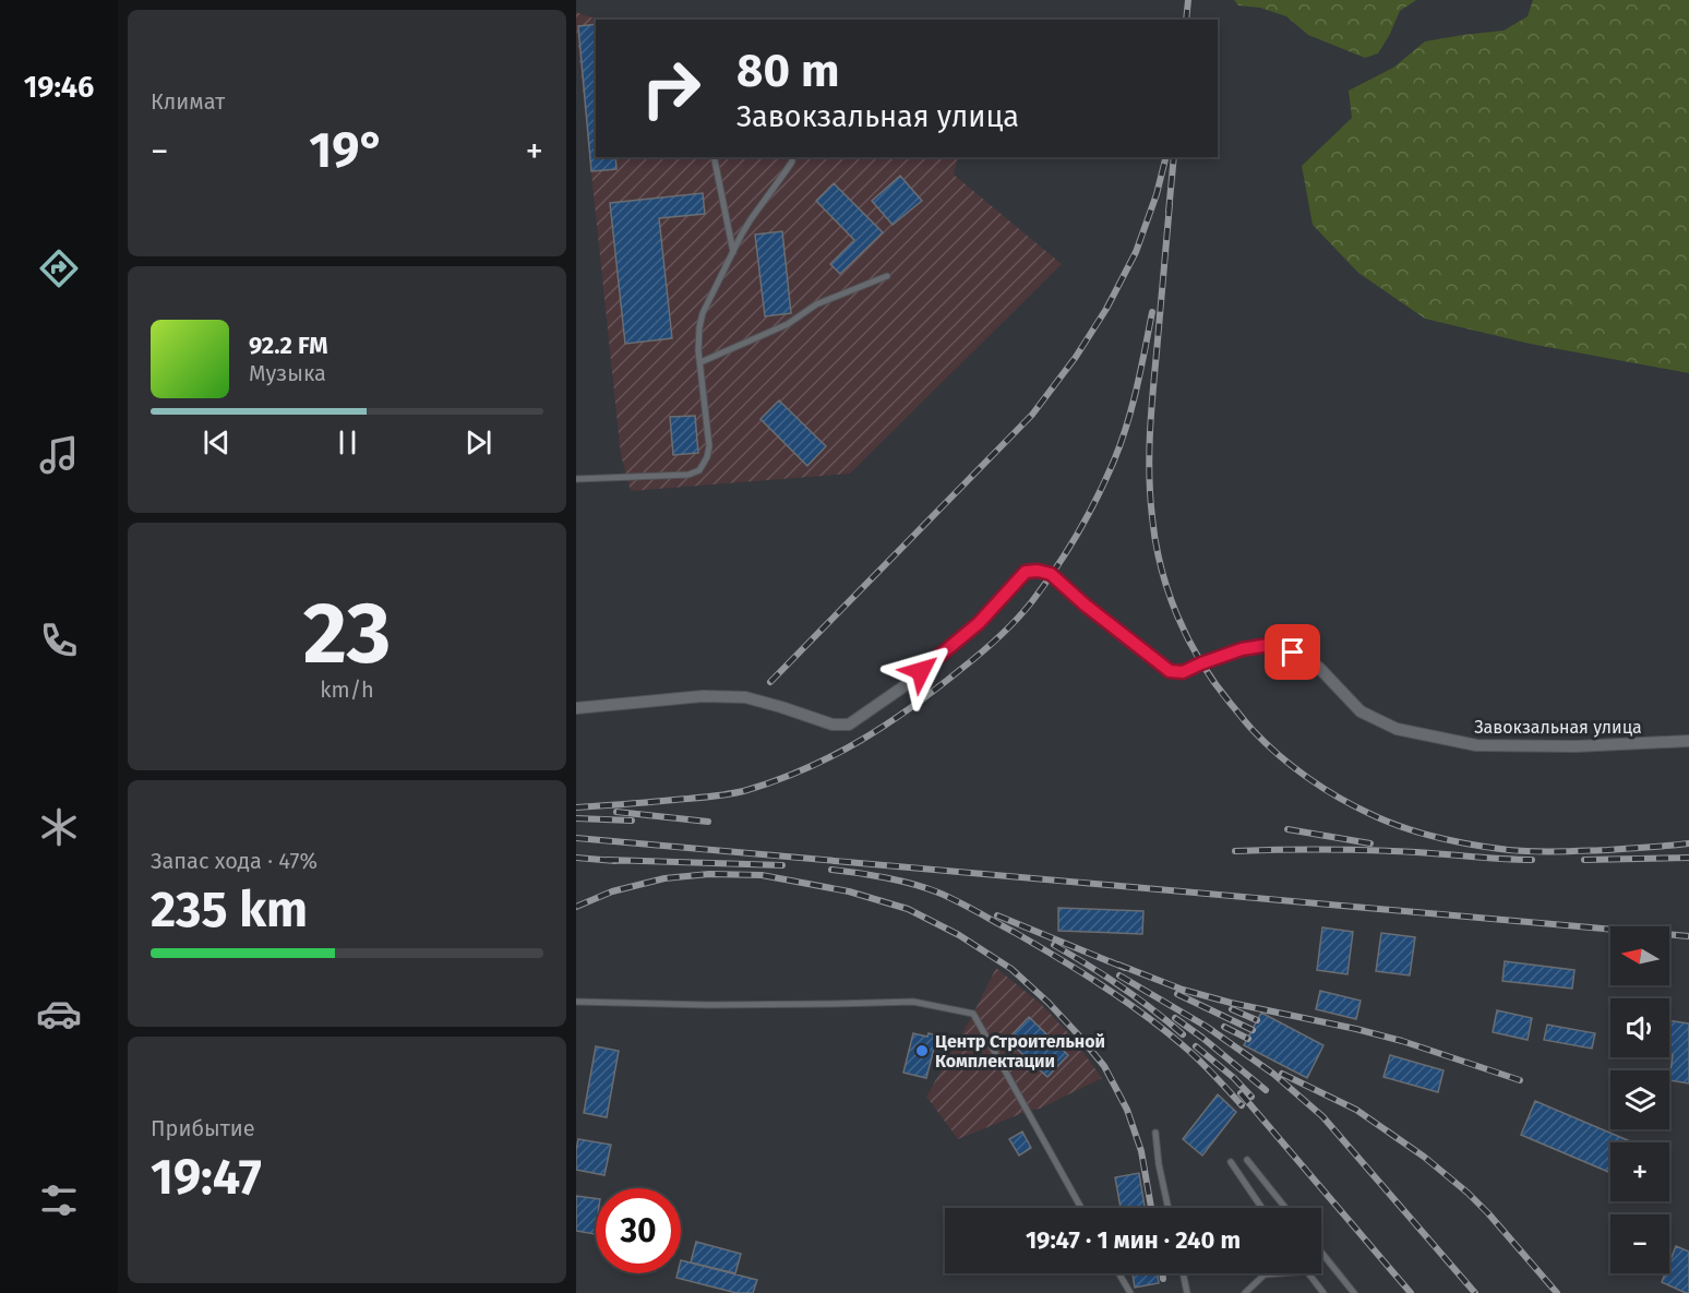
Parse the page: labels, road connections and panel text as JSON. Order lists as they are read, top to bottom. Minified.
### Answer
{"streets":{"street":["Завокзальная улица"]},"places":["Центр Строительной Комплектации"],"north":"left","page":{"tabs":"19:46","tile":["Климат",["23","km/h"],["Запас хода · 47%","235 km"],["Прибытие","19:47"]],"turn":["80 m","Завокзальная улица"],"heat":["−","19°","+"],"song":["92.2 FM","Музыка"],"map_buttons":["+","−"],"limit":"30","trip":"19:47 · 1 мин · 240 m"}}
